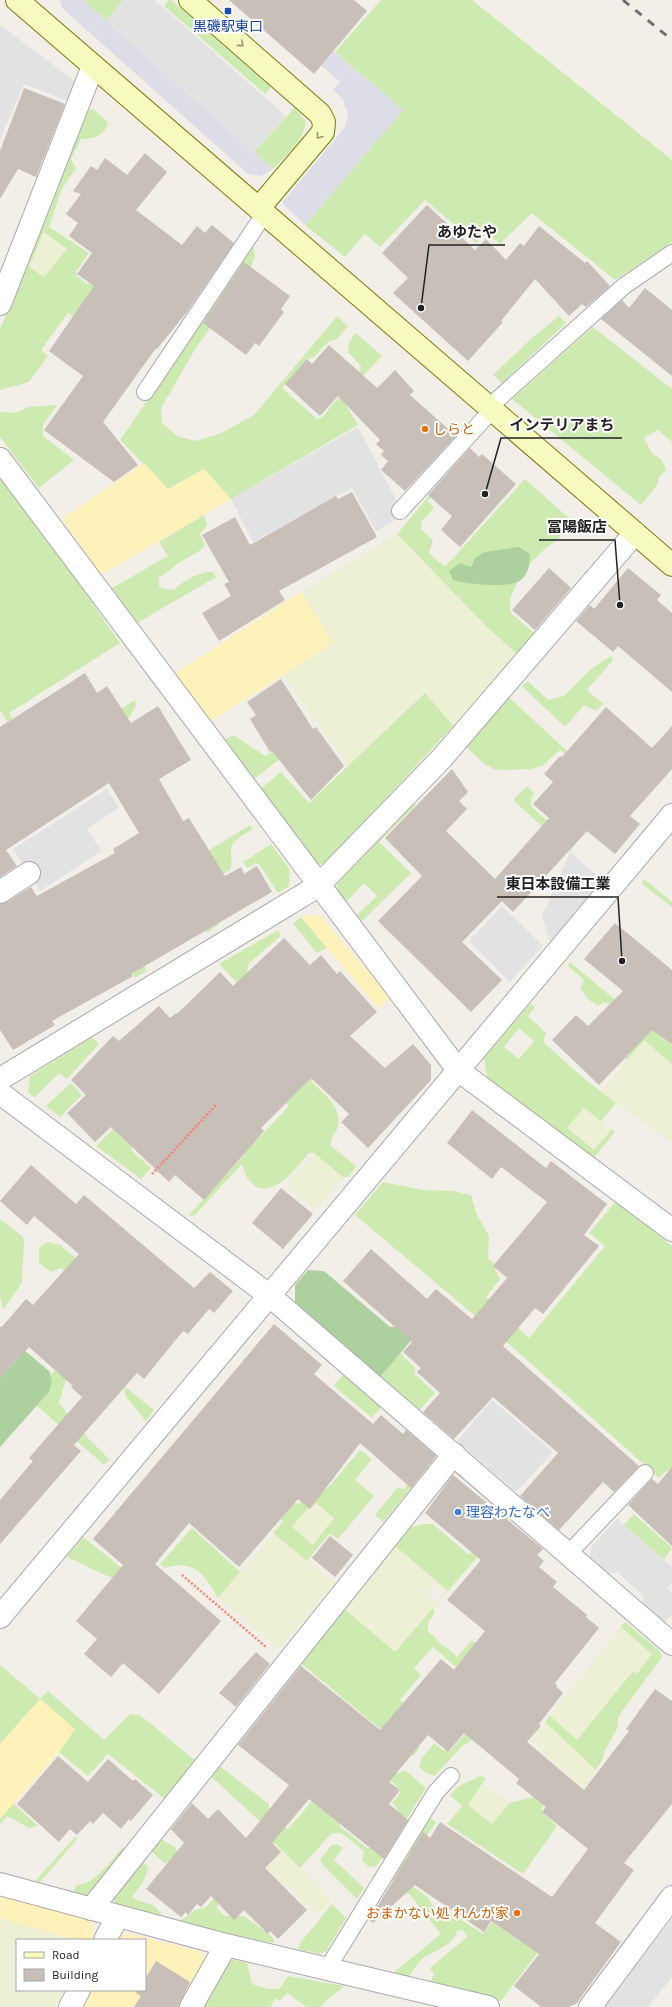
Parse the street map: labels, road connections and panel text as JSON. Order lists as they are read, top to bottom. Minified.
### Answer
{"places":{"transit":["黒磯駅東口"],"other":["あゆたや","しらと","インテリアまち","冨陽飯店","東日本設備工業","理容わたなべ","おまかない処 れんが家"]},"legend":["Road","Building"]}
